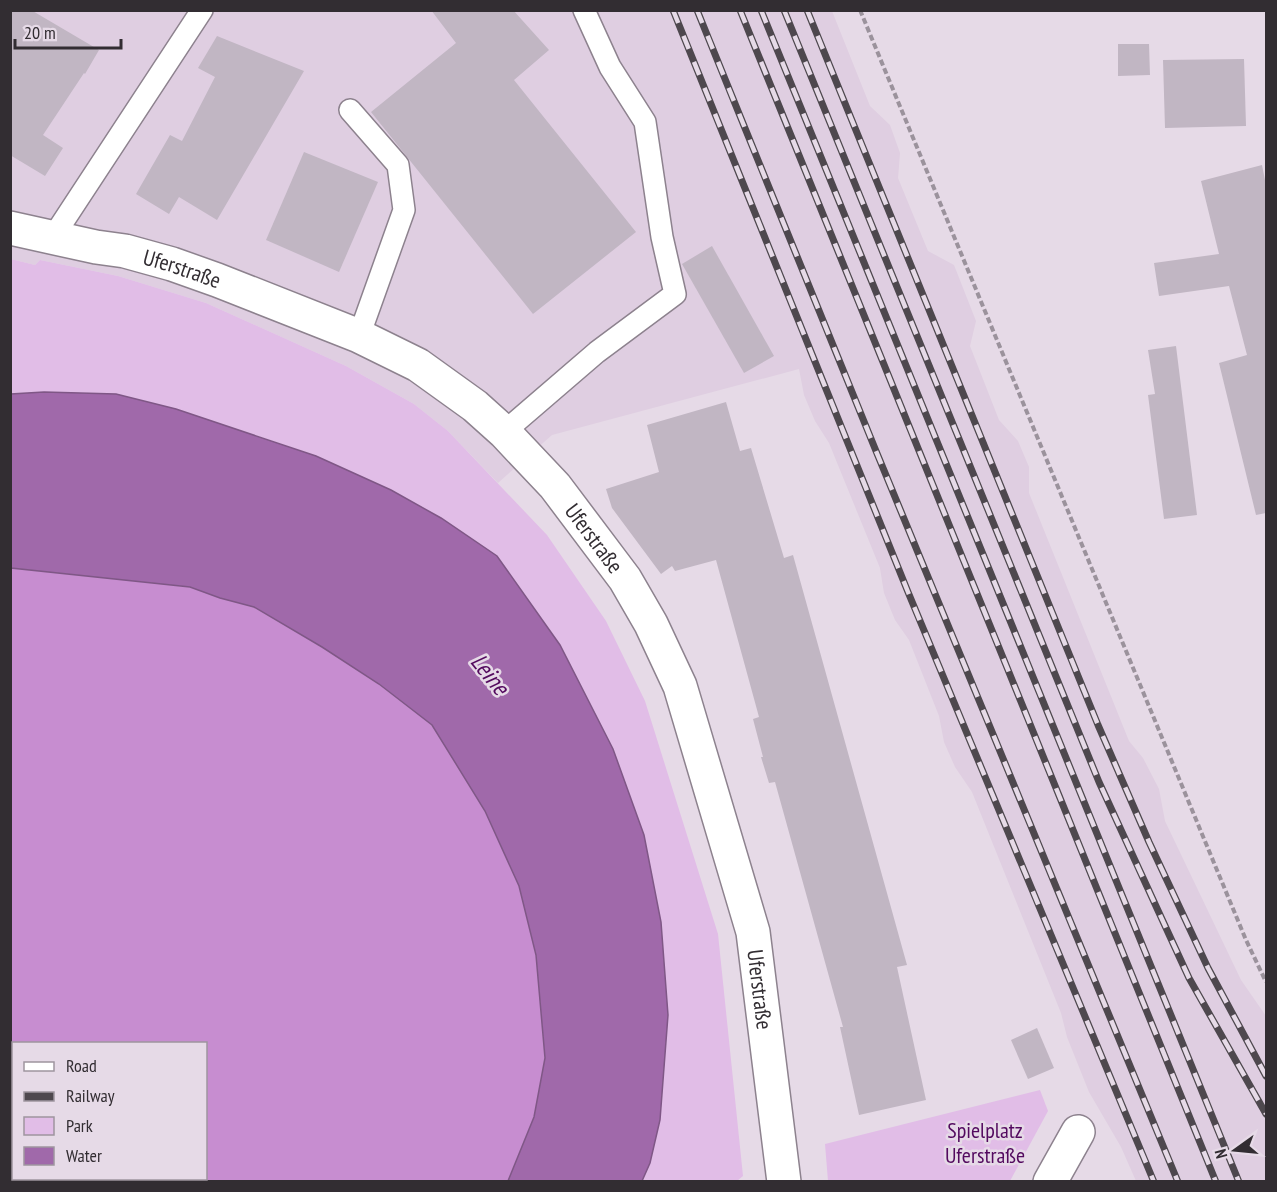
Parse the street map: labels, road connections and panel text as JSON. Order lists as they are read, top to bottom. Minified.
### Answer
{"streets":{"street":["Uferstraße"]},"water":["Leine"],"parks":["Spielplatz Uferstraße"],"legend":["Road","Railway","Park","Water"],"scale_bar":"20 m","north":"left"}
